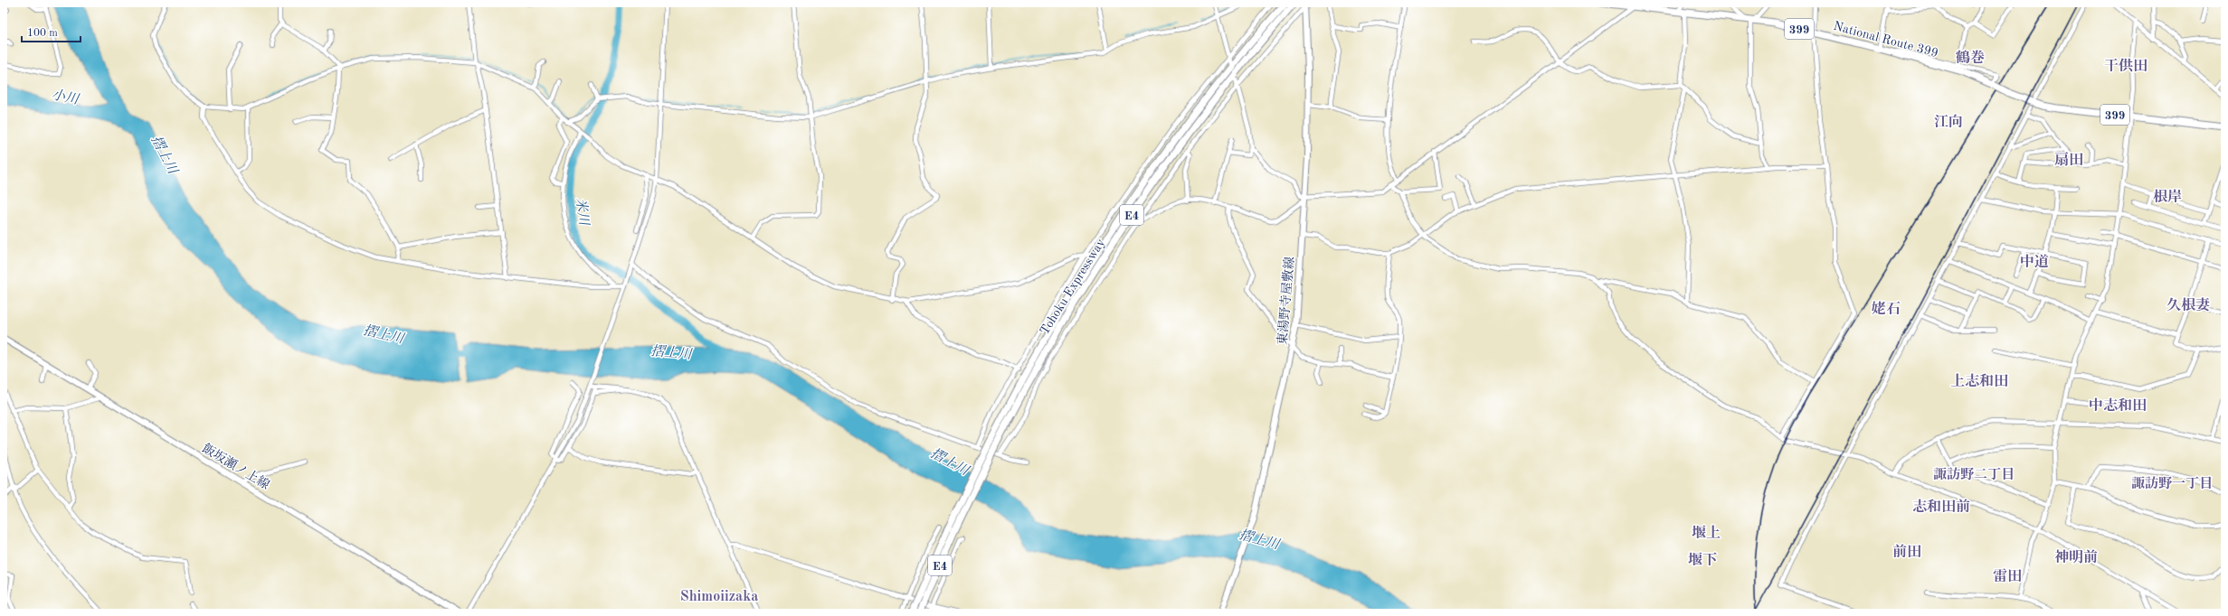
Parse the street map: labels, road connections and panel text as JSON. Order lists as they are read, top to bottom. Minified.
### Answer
{"streets":{"highway":["399","National Route 399","E4","Tohoku Expressway"],"main road":["東湯野寺屋敷線","飯坂瀬ノ上線"]},"districts":["鶴巻","干供田","江向","扇田","根岸","中道","久根妻","姥石","上志和田","中志和田","諏訪野二丁目","諏訪野一丁目","志和田前","堰上","前田","神明前","堰下","雷田","Shimoiizaka"],"water":["小川","摺上川","米川"],"scale_bar":"100 m"}
